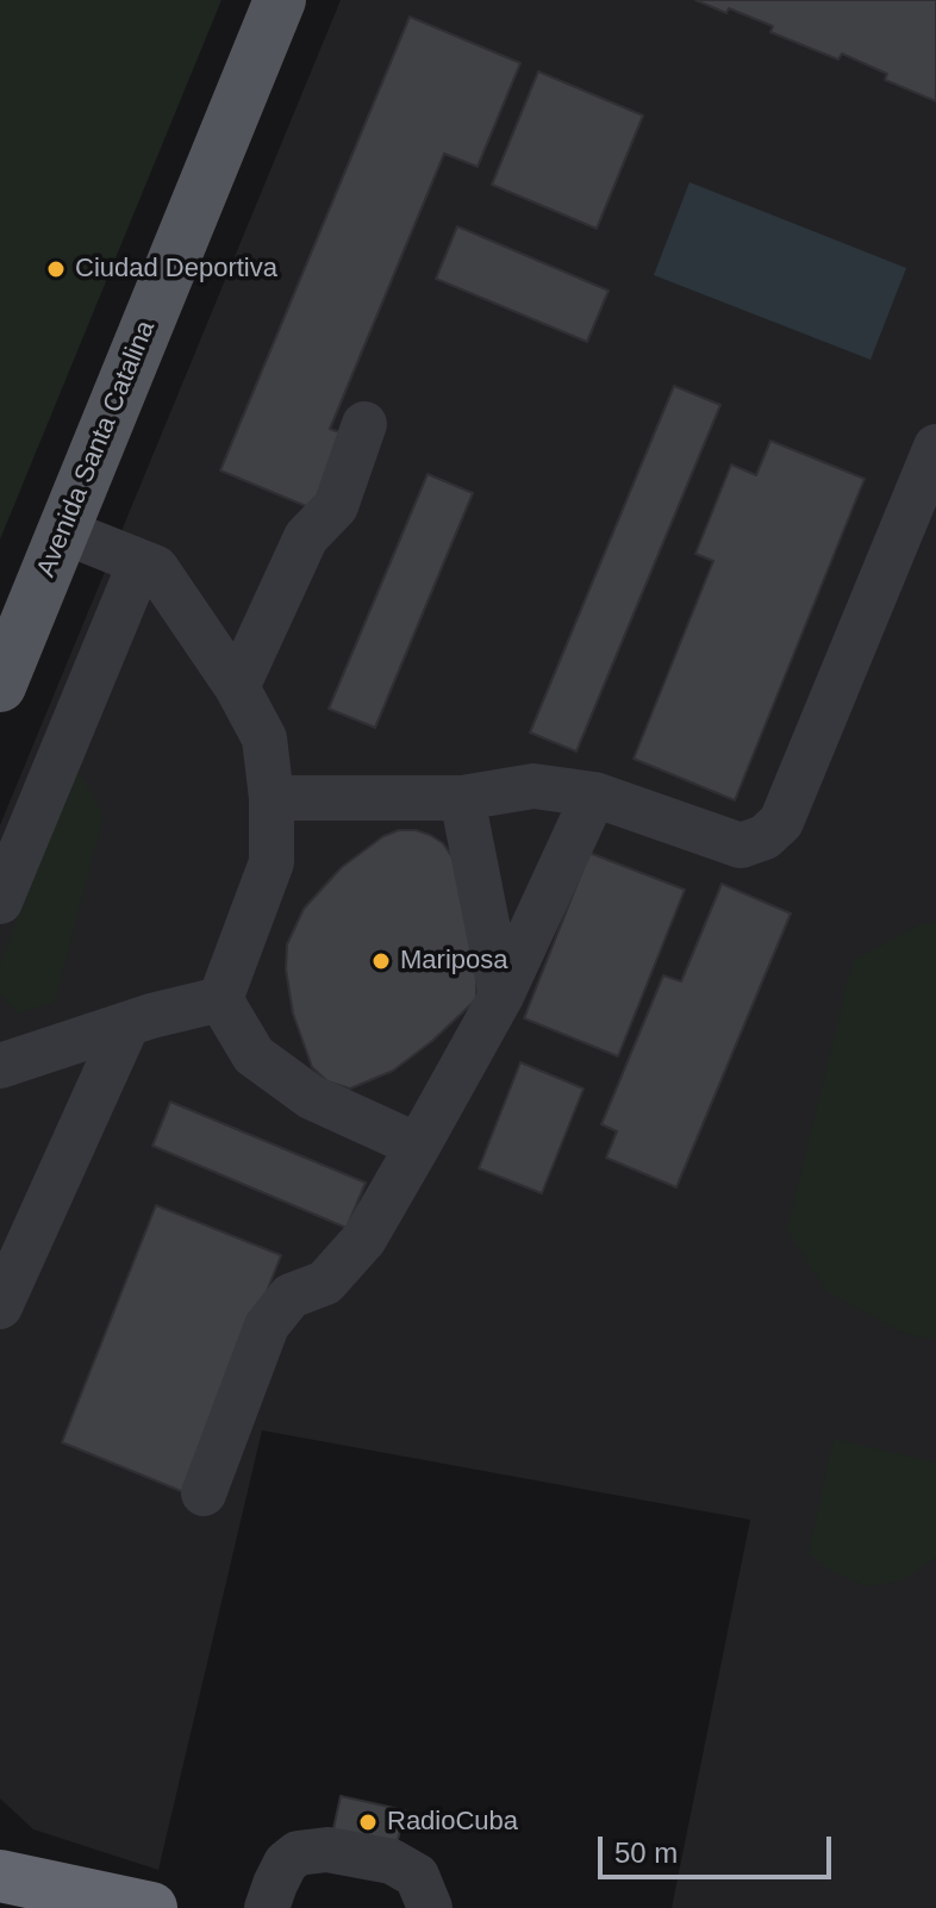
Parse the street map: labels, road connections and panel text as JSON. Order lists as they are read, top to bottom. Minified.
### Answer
{"streets":{"main road":["Avenida Santa Catalina"]},"places":["Ciudad Deportiva","Mariposa","RadioCuba"],"scale_bar":"50 m"}
